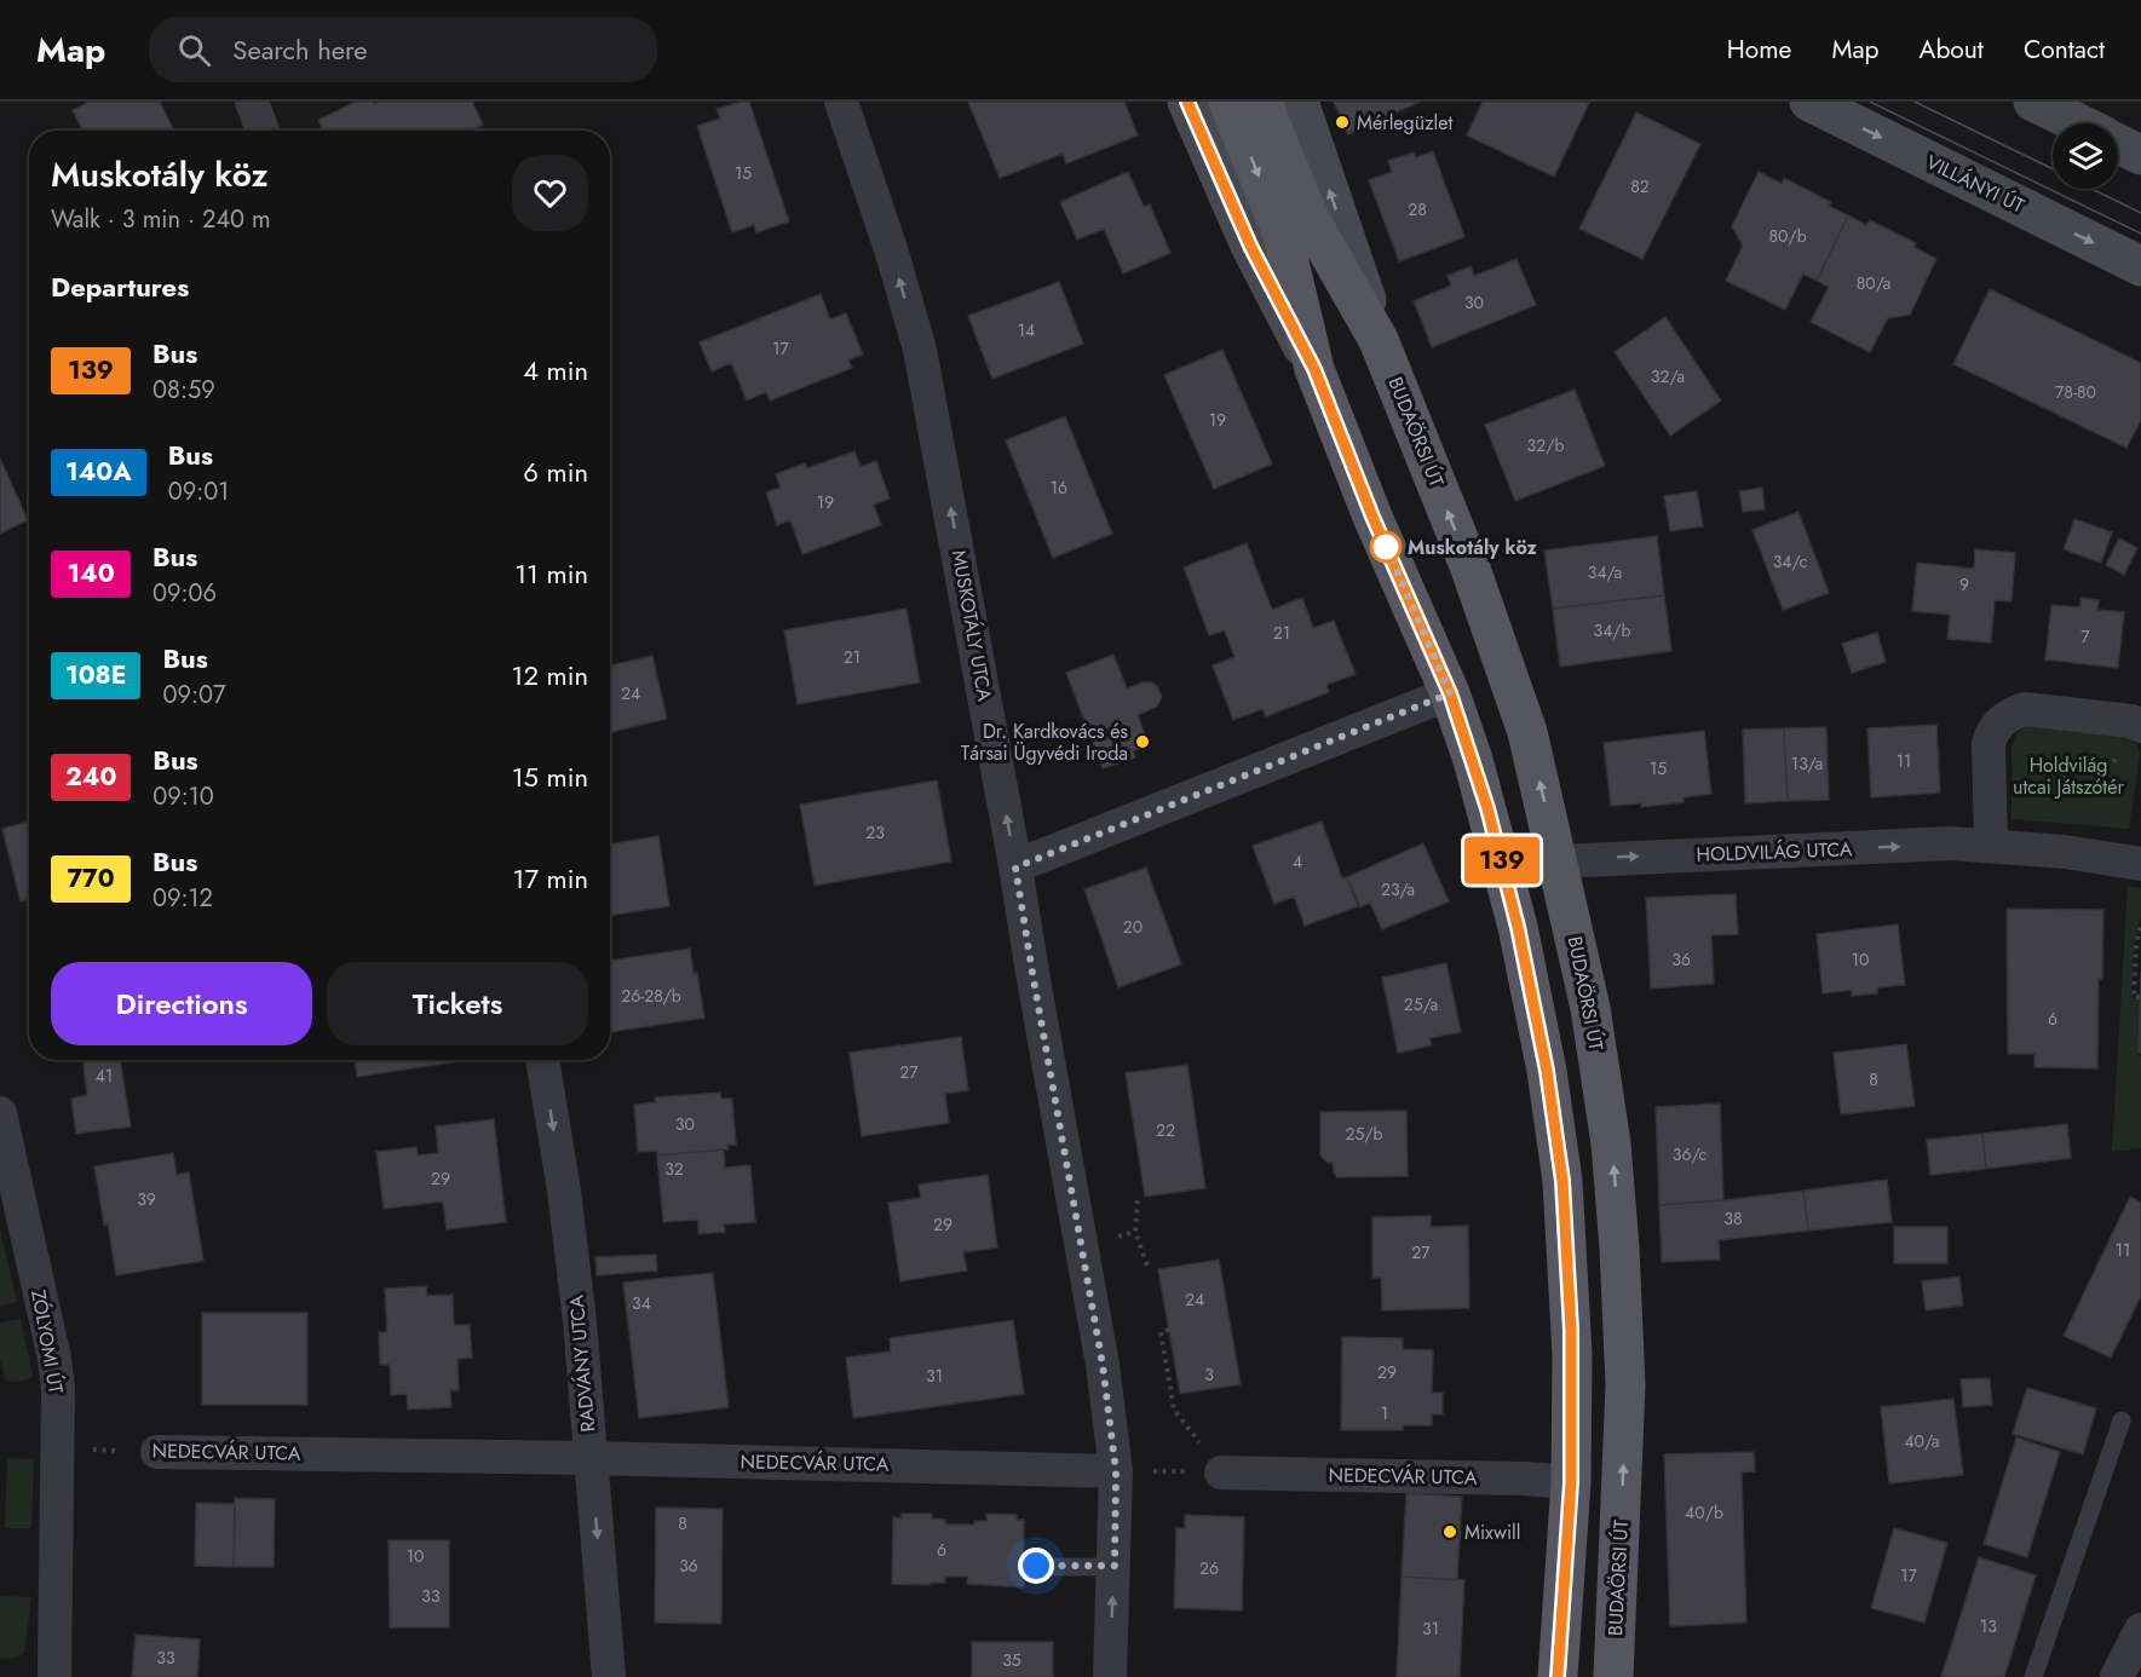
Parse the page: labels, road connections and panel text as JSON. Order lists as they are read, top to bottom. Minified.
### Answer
{"streets":{"main road":["VILLÁNYI ÚT","BUDAÖRSI ÚT"],"street":["MUSKOTÁLY UTCA","HOLDVILÁG UTCA","ZÓLYOMI ÚT","RADVÁNY UTCA","NEDECVÁR UTCA"]},"crossings":[["BUDAÖRSI ÚT","HOLDVILÁG UTCA"],["MUSKOTÁLY UTCA","NEDECVÁR UTCA"],["ZÓLYOMI ÚT","NEDECVÁR UTCA"],["RADVÁNY UTCA","NEDECVÁR UTCA"]],"one_way":["VILLÁNYI ÚT","MUSKOTÁLY UTCA","HOLDVILÁG UTCA","RADVÁNY UTCA"],"parks":["Holdvilág utcai Játszótér"],"places":["Mérlegüzlet","Muskotály köz","Dr. Kardkovács és Társai Ügyvédi Iroda","Mixwill"],"lines":["bus line 139"],"house_numbers":["15","82","28","80/b","80/a","30","14","17","32/a","78-80","19","32/b","16","19","34/c","34/a","9","34/b","21","7","21","24","11","13/a","15","23","4","23/a","20","36","10","26-28/b","25/a","6","27","41","8","30","22","25/b","36/c","32","29","39","38","29","11","27","24","34","29","3","31","1","40/a","40/b","8","6","10","36","26","17","33","13","31","33","35"],"page":{"header":"Map","search":"Search here","nav":["Home","Map","About","Contact"],"on_map":"139","heading":[["Muskotály köz","Walk · 3 min · 240 m"],"Departures"],"list":[{"mark":"139","name":"Bus","note":"08:59","value":"4 min"},{"mark":"140A","name":"Bus","note":"09:01","value":"6 min"},{"mark":"140","name":"Bus","note":"09:06","value":"11 min"},{"mark":"108E","name":"Bus","note":"09:07","value":"12 min"},{"mark":"240","name":"Bus","note":"09:10","value":"15 min"},{"mark":"770","name":"Bus","note":"09:12","value":"17 min"}],"buttons":["Directions","Tickets"]}}
